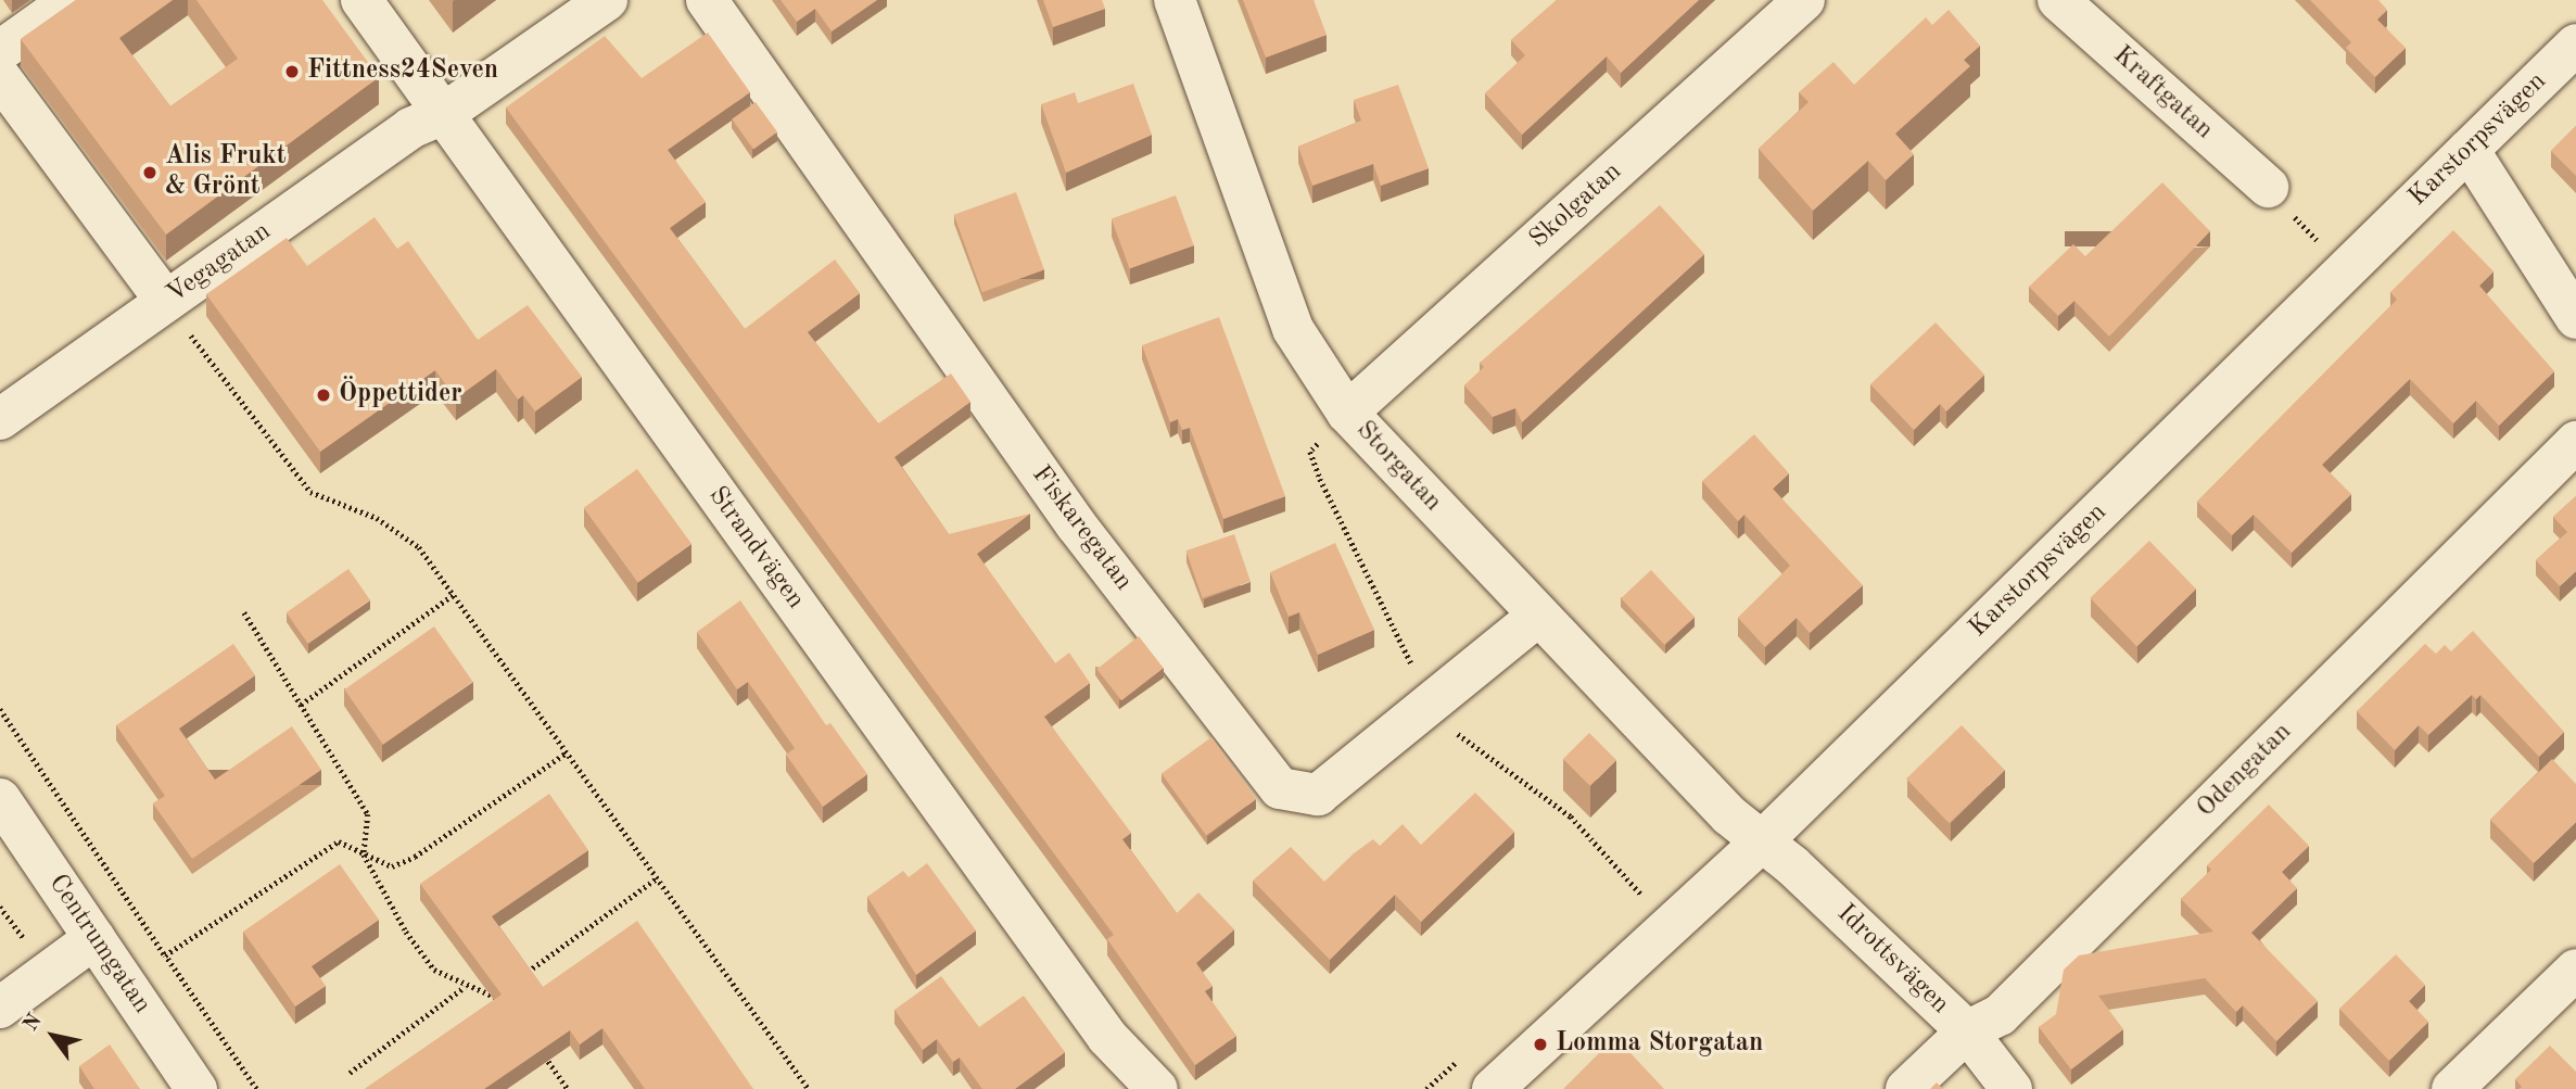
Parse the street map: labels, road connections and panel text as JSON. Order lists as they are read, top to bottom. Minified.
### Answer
{"streets":{"street":["Kraftgatan","Karstorpsvägen","Skolgatan","Vegagatan","Storgatan","Fiskaregatan","Strandvägen","Odengatan","Centrumgatan","Idrottsvägen"]},"crossings":[["Karstorpsvägen","Storgatan"],["Karstorpsvägen","Idrottsvägen"],["Skolgatan","Storgatan"],["Vegagatan","Strandvägen"],["Storgatan","Fiskaregatan"],["Storgatan","Idrottsvägen"],["Odengatan","Idrottsvägen"]],"places":["Fittness24Seven","Alis Frukt & Grönt","Öppettider","Lomma Storgatan"],"north":"top left"}
